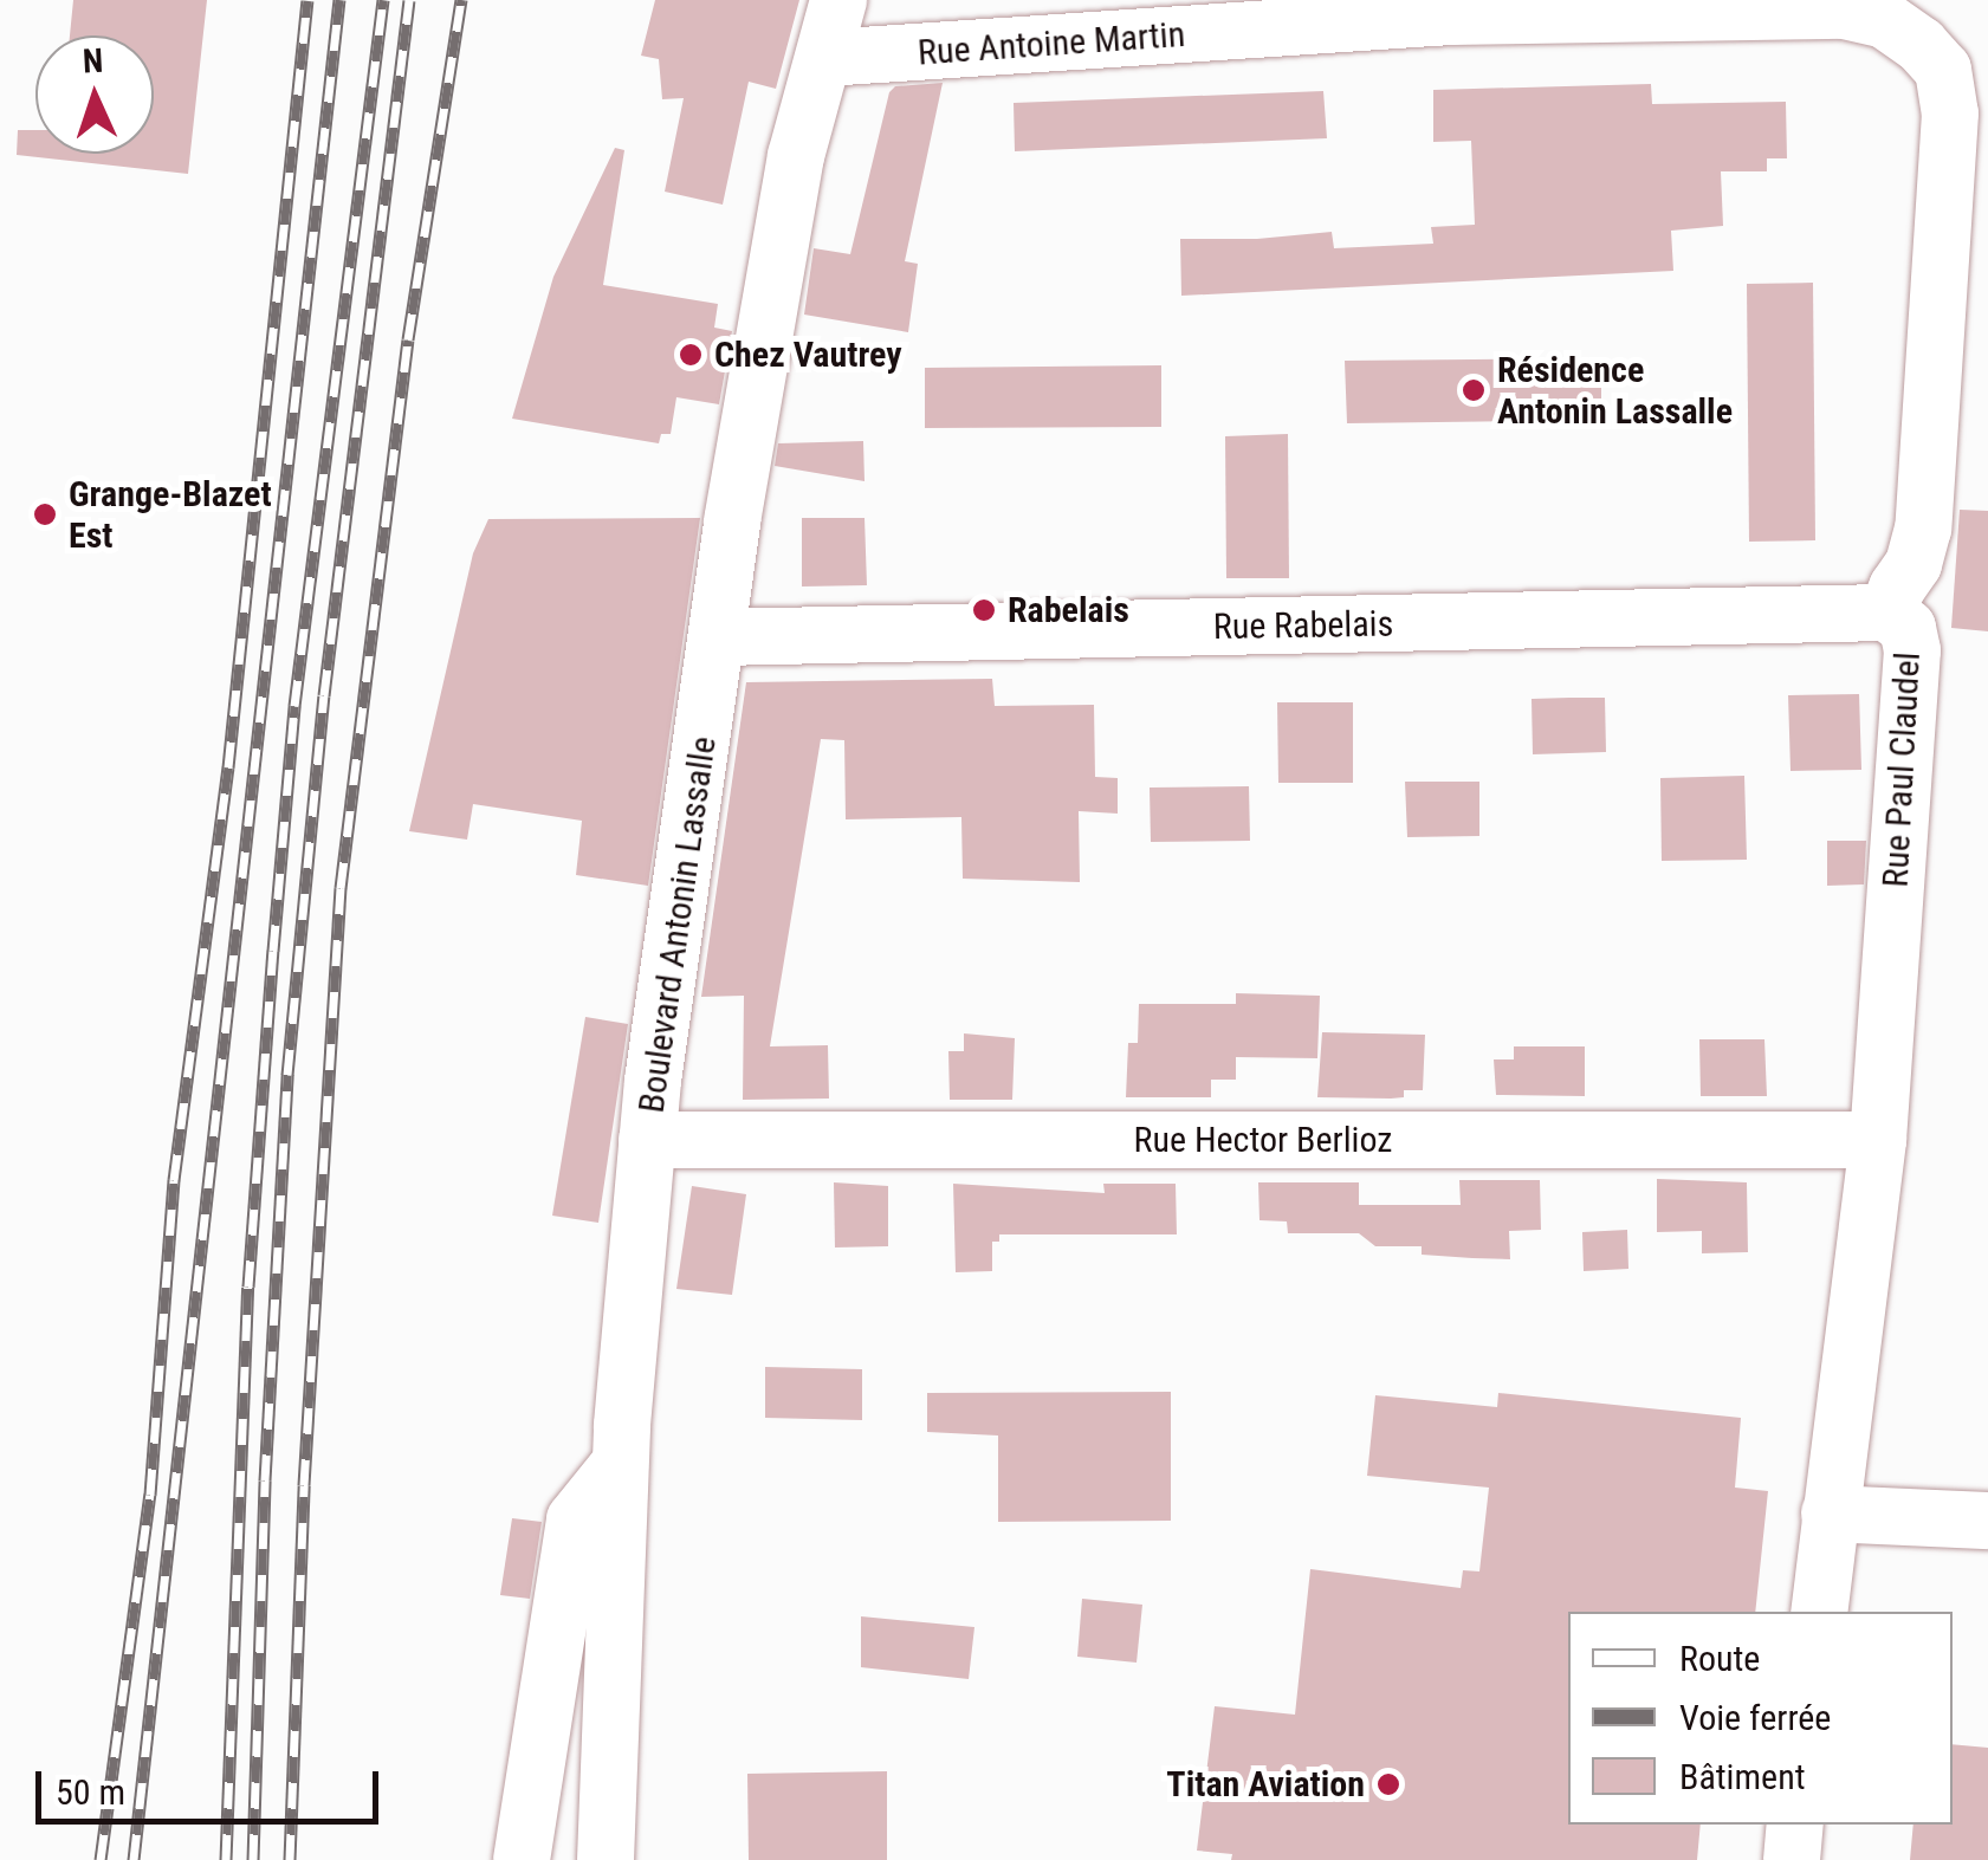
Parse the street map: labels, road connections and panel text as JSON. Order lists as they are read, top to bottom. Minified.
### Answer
{"streets":{"street":["Rue Antoine Martin","Rue Rabelais","Rue Paul Claudel","Boulevard Antonin Lassalle","Rue Hector Berlioz"]},"crossings":[["Rue Antoine Martin","Rue Paul Claudel"],["Rue Antoine Martin","Boulevard Antonin Lassalle"],["Rue Rabelais","Rue Paul Claudel"],["Rue Rabelais","Boulevard Antonin Lassalle"],["Rue Paul Claudel","Rue Hector Berlioz"],["Boulevard Antonin Lassalle","Rue Hector Berlioz"]],"places":["Chez Vautrey","Résidence Antonin Lassalle","Grange-Blazet Est","Rabelais","Titan Aviation"],"legend":["Route","Voie ferrée","Bâtiment"],"scale_bar":"50 m","north":"top"}
